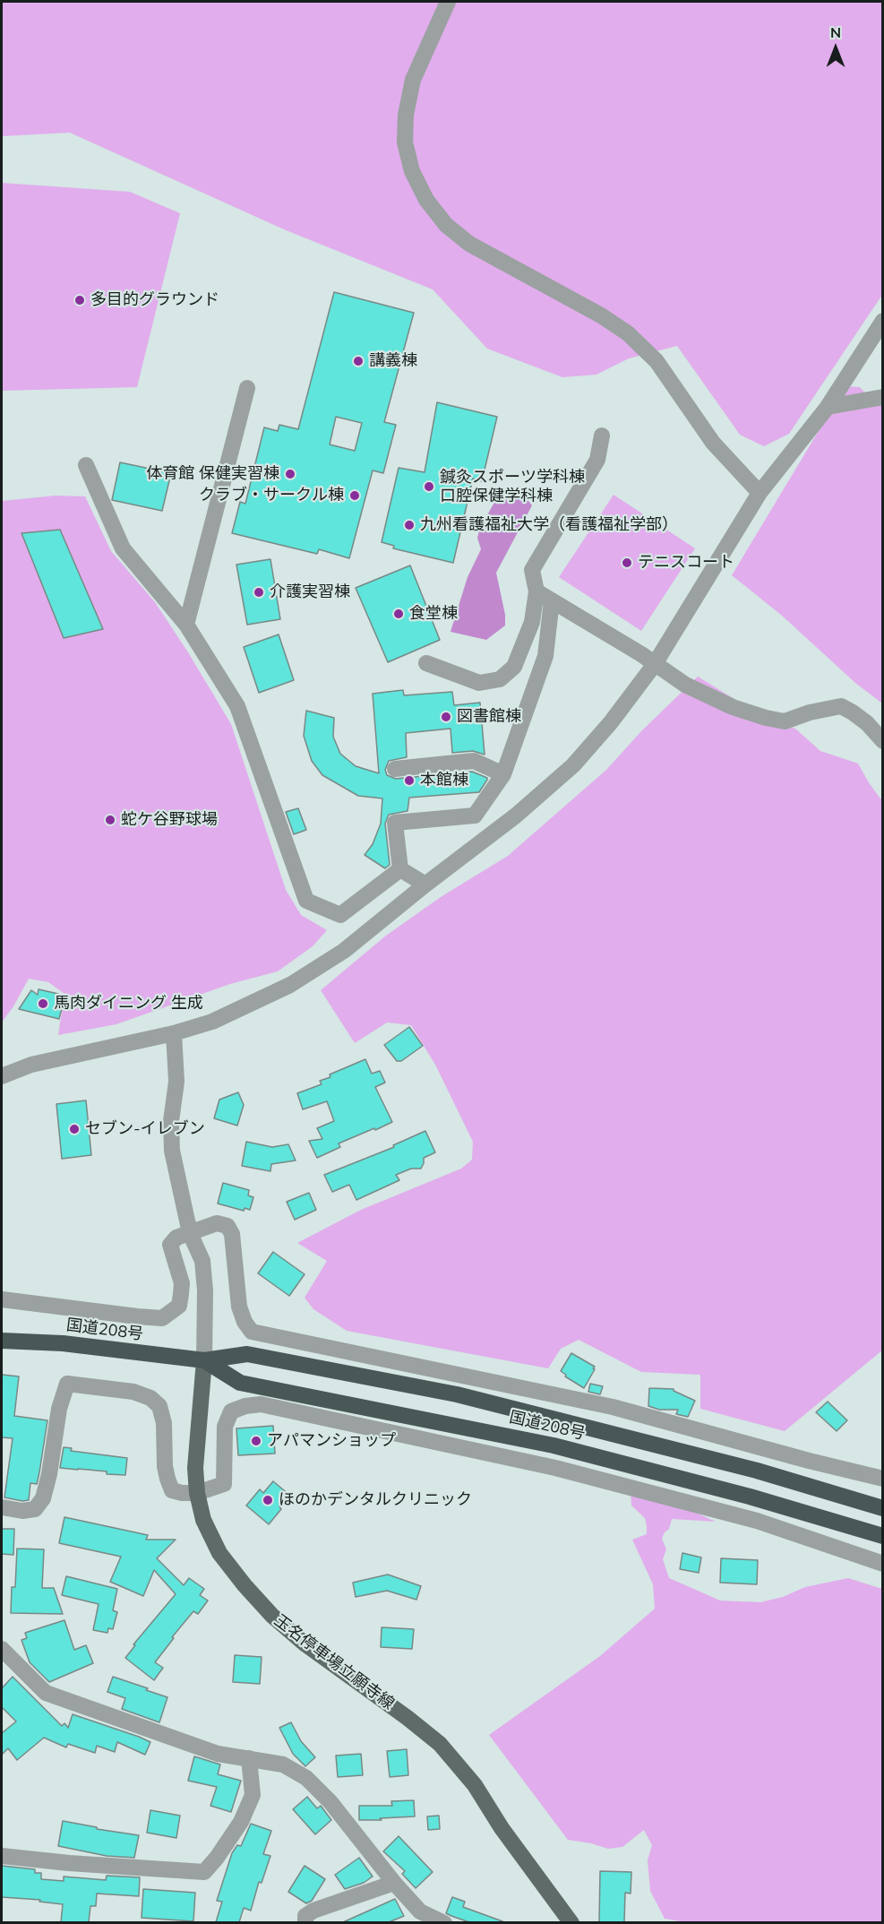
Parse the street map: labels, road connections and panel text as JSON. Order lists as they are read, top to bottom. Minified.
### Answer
{"streets":{"highway":["国道208号"],"main road":["玉名停車場立願寺線"]},"crossings":[["国道208号","玉名停車場立願寺線"]],"places":["多目的グラウンド","講義棟","体育館 保健実習棟","鍼灸スポーツ学科棟 口腔保健学科棟","クラブ・サークル棟","九州看護福祉大学（看護福祉学部）","テニスコート","介護実習棟","食堂棟","図書館棟","本館棟","蛇ケ谷野球場","馬肉ダイニング 生成","セブン-イレブン","アパマンショップ","ほのかデンタルクリニック"],"north":"top"}
